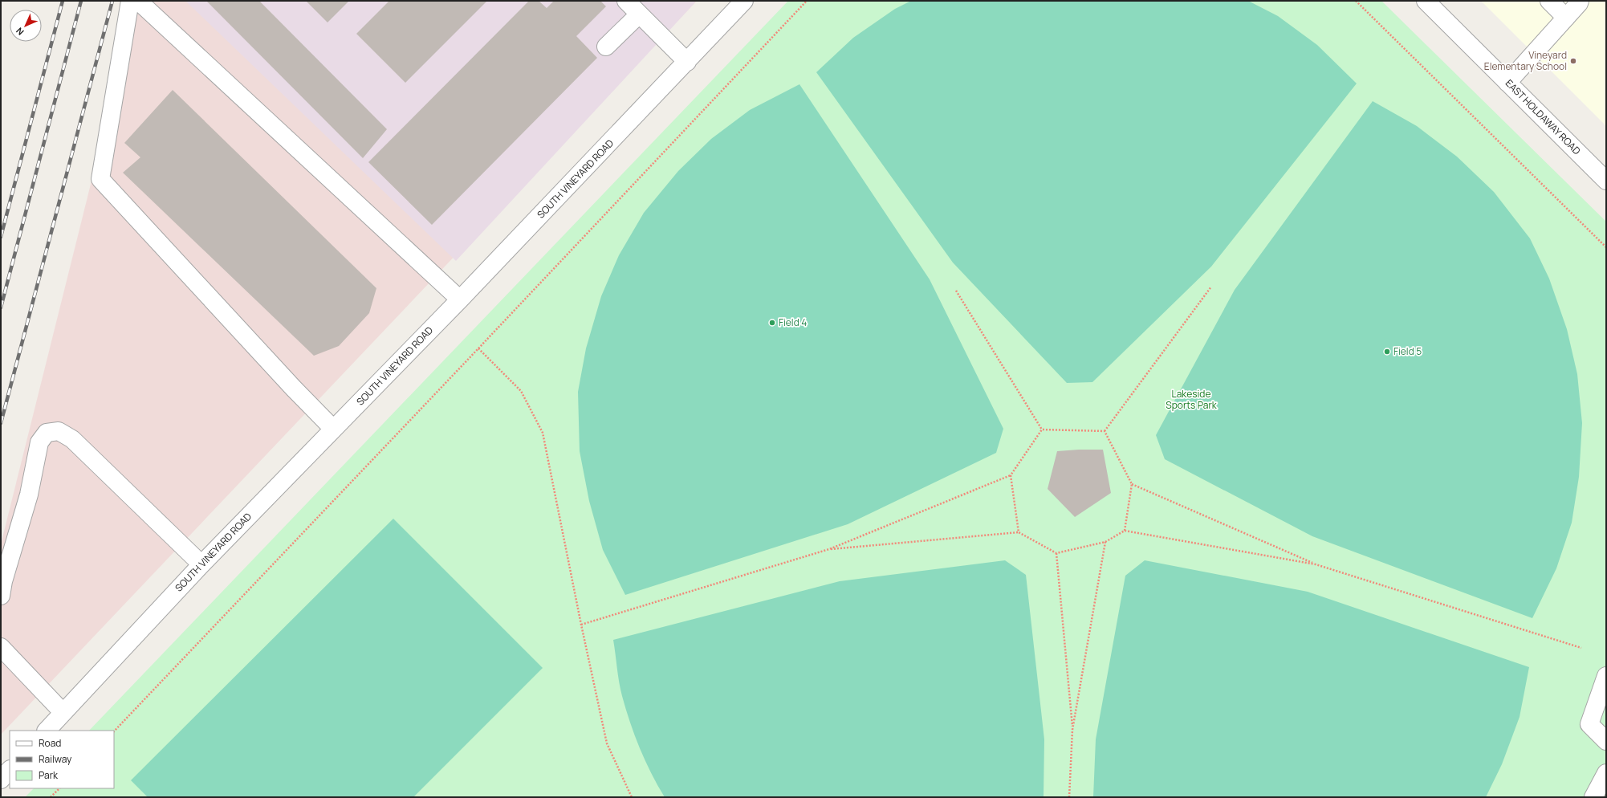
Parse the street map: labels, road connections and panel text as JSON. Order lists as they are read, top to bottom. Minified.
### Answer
{"streets":{"street":["EAST HOLDAWAY ROAD","SOUTH VINEYARD ROAD"]},"parks":["Lakeside Sports Park"],"places":["Vineyard Elementary School","Field 4","Field 5"],"legend":["Road","Railway","Park"],"north":"bottom left"}
